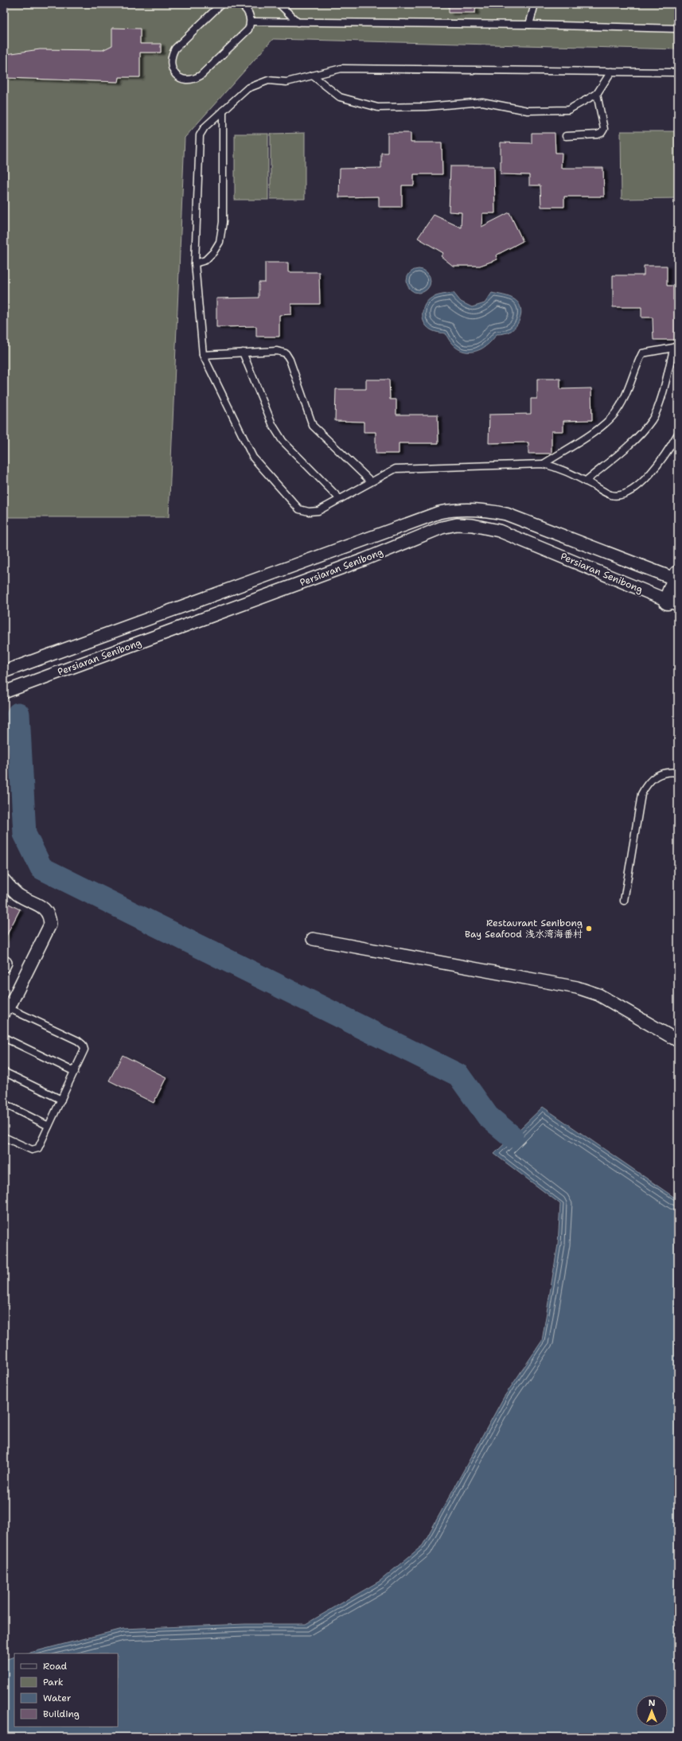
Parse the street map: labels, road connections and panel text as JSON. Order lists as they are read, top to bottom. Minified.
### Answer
{"streets":{"street":["Persiaran Senibong"]},"places":["Restaurant Senibong Bay Seafood 浅水湾海番村"],"legend":["Road","Park","Water","Building"],"north":"top"}
